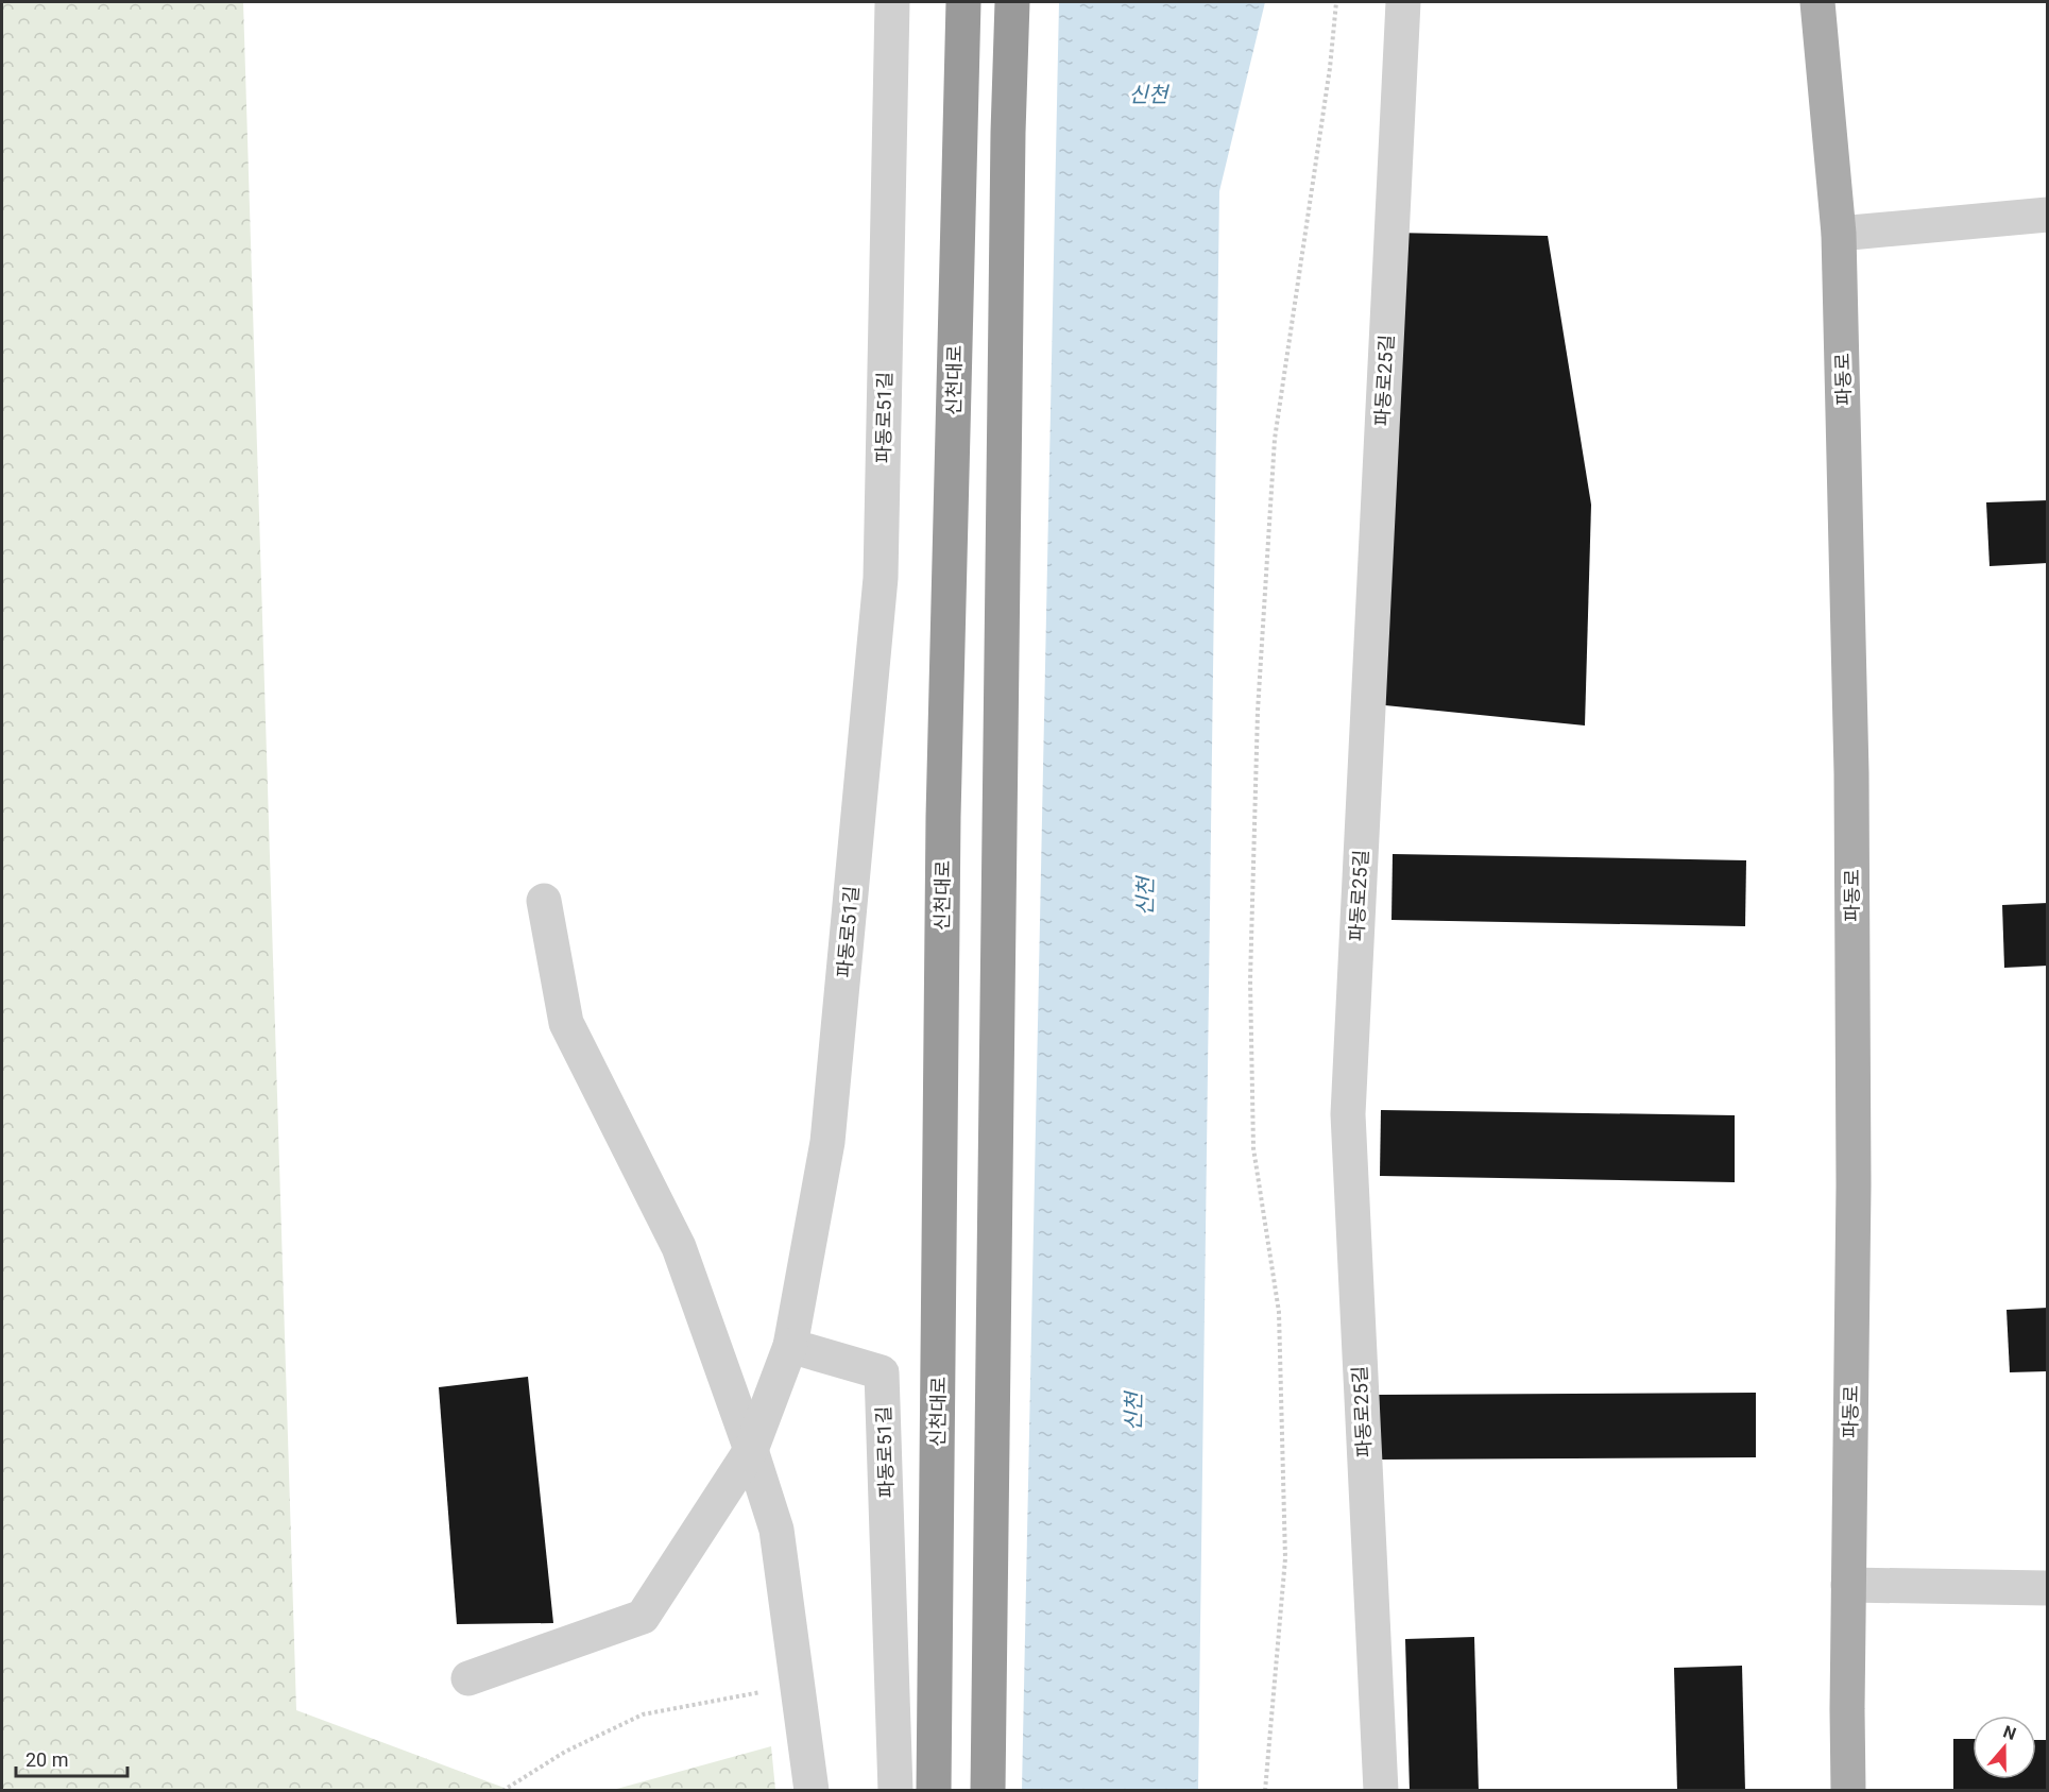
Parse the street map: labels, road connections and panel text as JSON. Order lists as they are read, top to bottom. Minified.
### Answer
{"streets":{"highway":["신천대로"],"main road":["파동로"],"street":["파동로25길","파동로51길"]},"water":["신천"],"scale_bar":"20 m","north":"top"}
